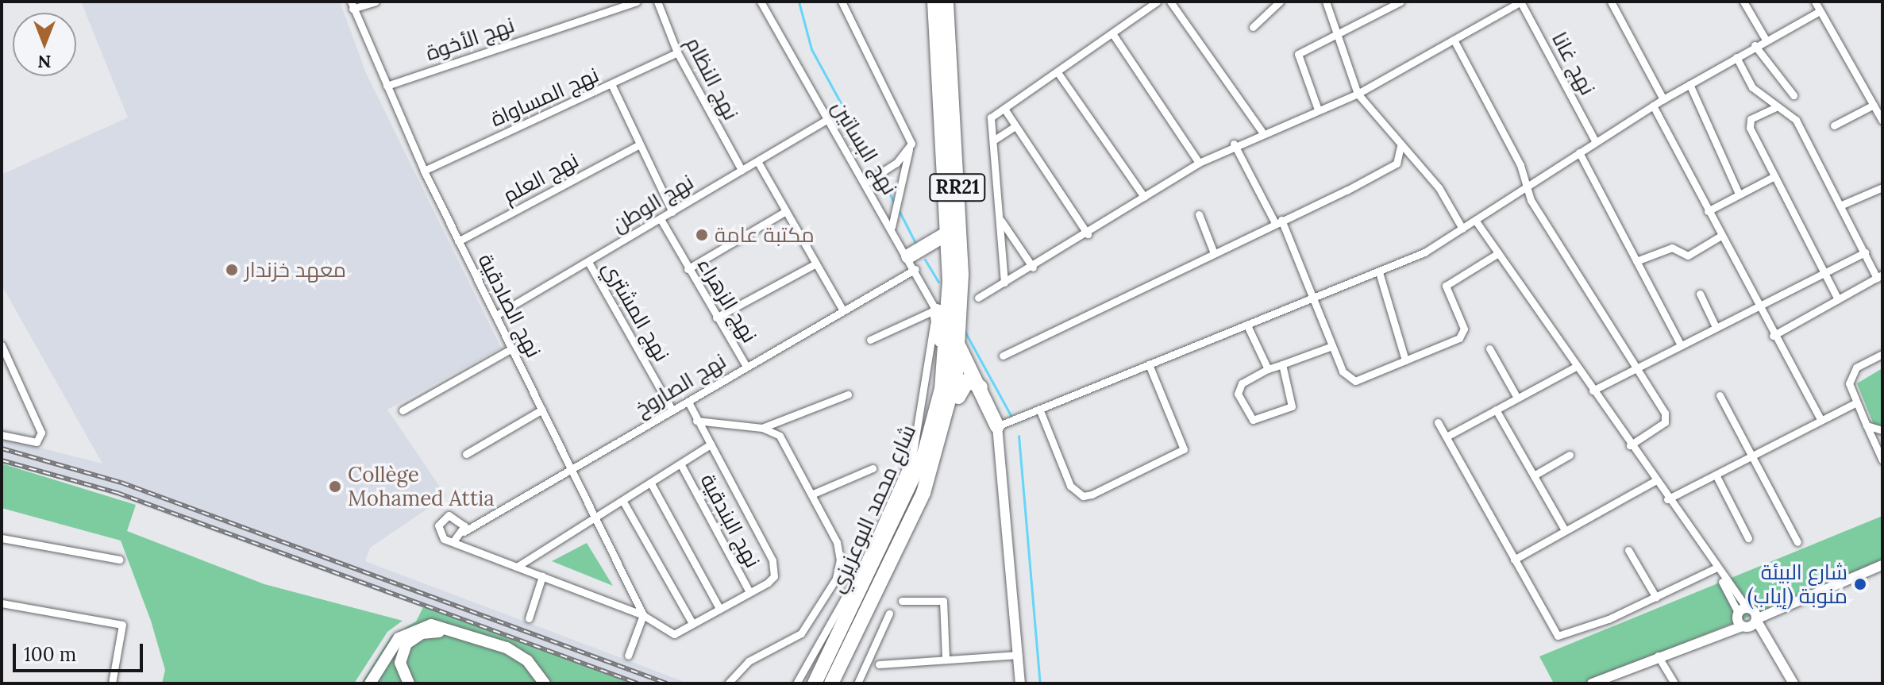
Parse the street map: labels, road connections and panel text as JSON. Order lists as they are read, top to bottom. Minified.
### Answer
{"streets":{"highway":["RR21","شارع محمد البوعزيزي"],"street":["نهج الأخوة","نهج غانا","نهج النظام","نهج المساواة","نهج البساتين","نهج العلم","نهج الوطن","نهج الزهراء","نهج الصادقية","نهج المشتري","نهج الصاروخ","نهج البندقية"]},"crossings":[["نهج الأخوة","نهج الصادقية"],["نهج النظام","نهج المساواة"],["نهج النظام","نهج الوطن"],["نهج المساواة","نهج الصادقية"],["نهج البساتين","نهج الوطن"],["نهج البساتين","نهج الصاروخ"],["نهج العلم","نهج الصادقية"],["RR21","شارع محمد البوعزيزي"],["نهج الوطن","نهج الزهراء"],["نهج الوطن","نهج الصادقية"],["نهج الوطن","نهج المشتري"],["نهج الزهراء","نهج الصاروخ"],["نهج الصادقية","نهج الصاروخ"],["نهج المشتري","نهج الصاروخ"]],"places":["مكتبة عامة","معهد خزندار","Collège Mohamed Attia","شارع البيئة منوبة (إياب)"],"scale_bar":"100 m","north":"bottom"}
